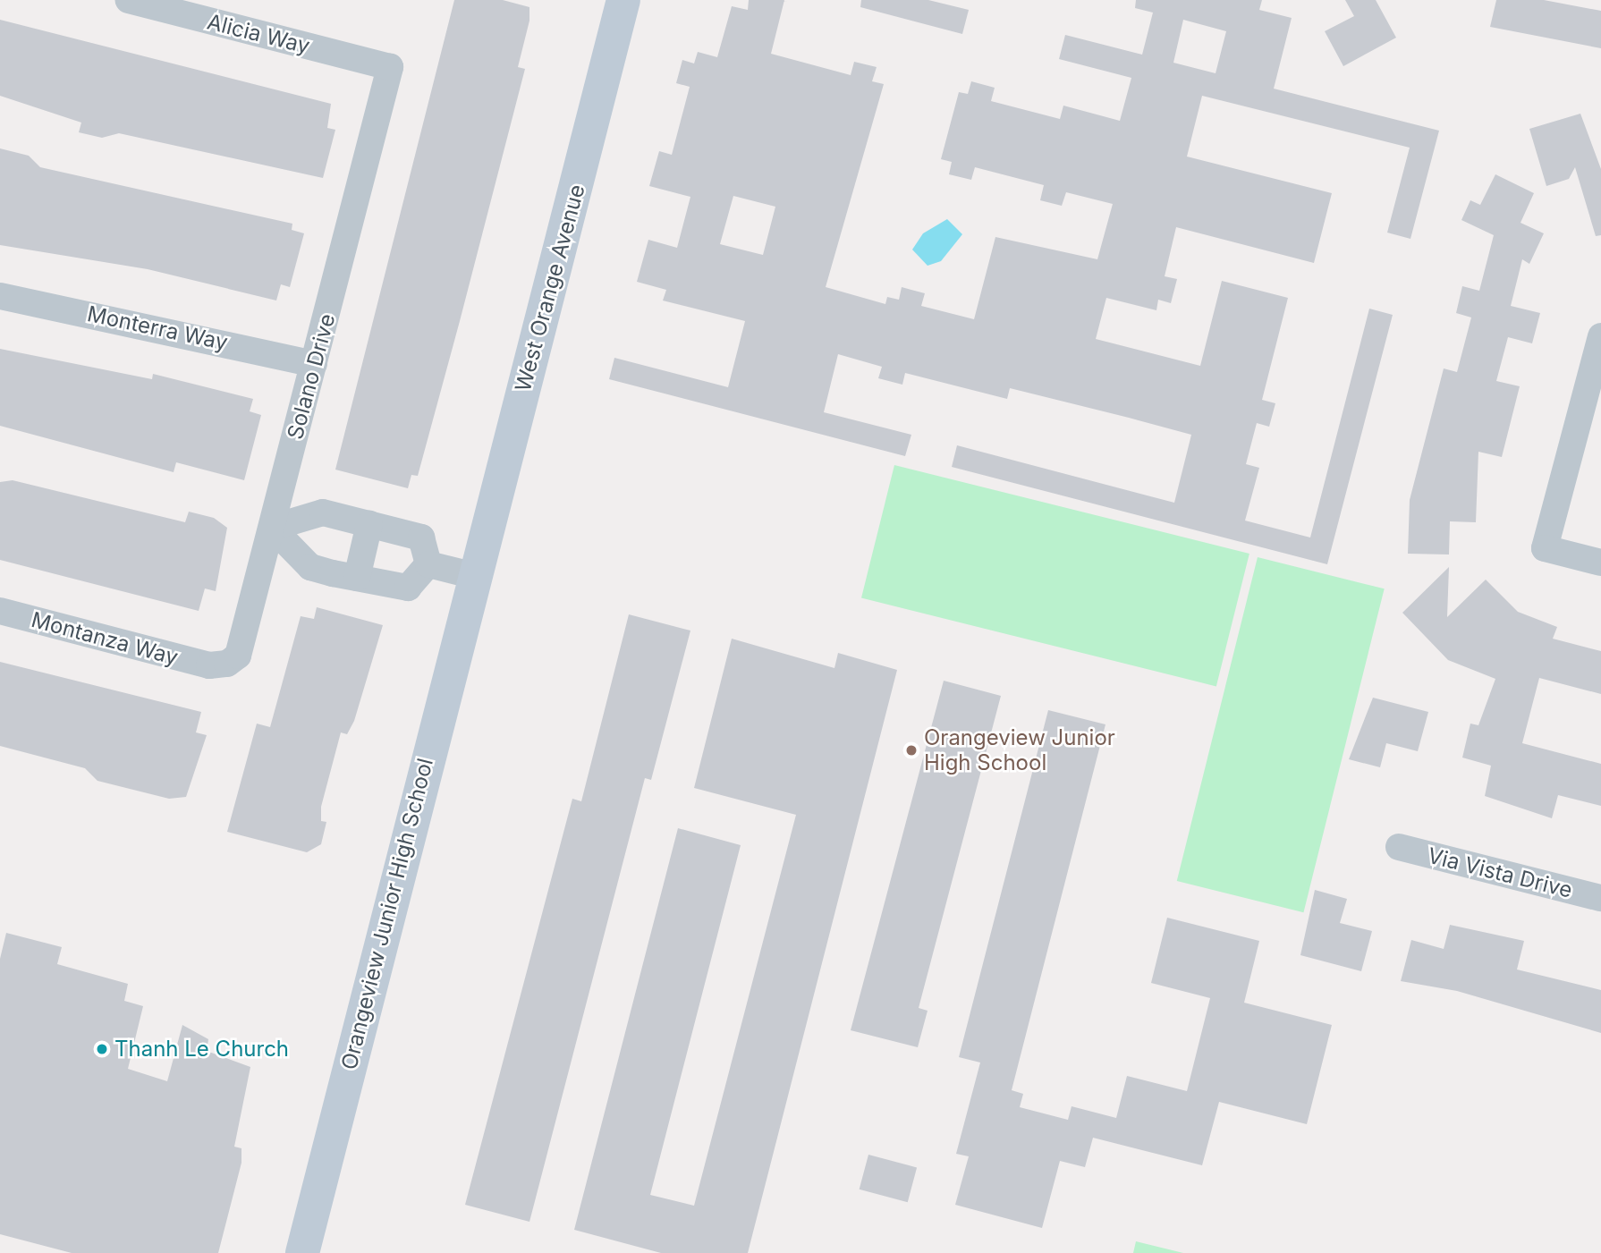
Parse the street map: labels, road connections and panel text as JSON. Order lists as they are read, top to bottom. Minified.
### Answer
{"streets":{"main road":["West Orange Avenue","Orangeview Junior High School"],"street":["Alicia Way","Monterra Way","Solano Drive","Montanza Way","Via Vista Drive"]},"crossings":[["Alicia Way","Solano Drive"],["West Orange Avenue","Orangeview Junior High School"],["Monterra Way","Solano Drive"],["Solano Drive","Montanza Way"]],"places":["Orangeview Junior High School","Thanh Le Church"]}
